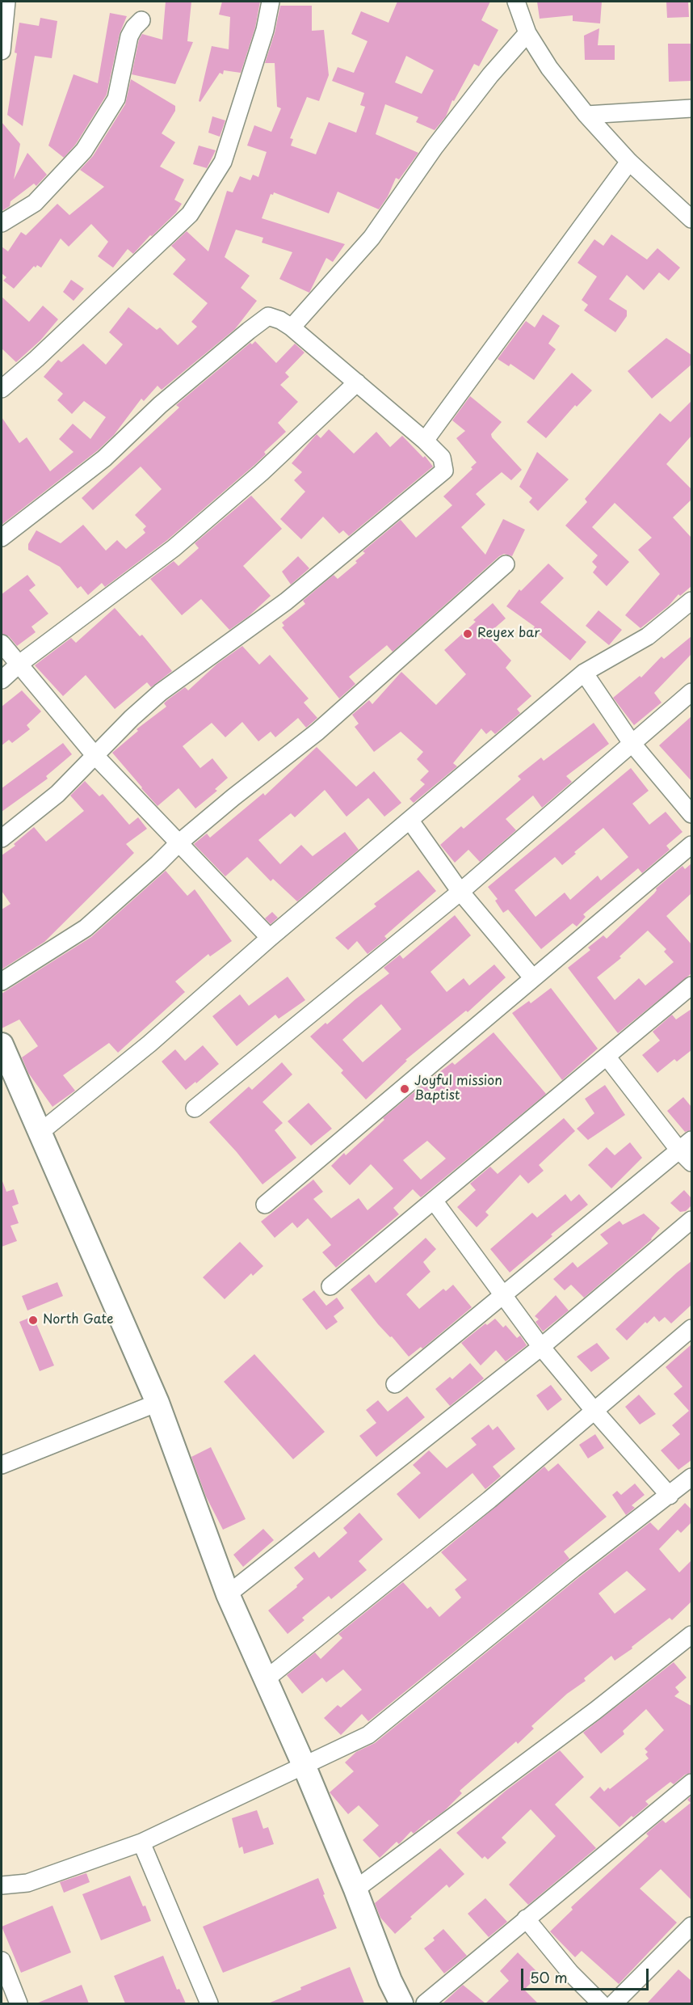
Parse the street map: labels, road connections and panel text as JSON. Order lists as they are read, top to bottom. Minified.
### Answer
{"places":["Reyex bar","Joyful mission Baptist","North Gate"],"scale_bar":"50 m"}
